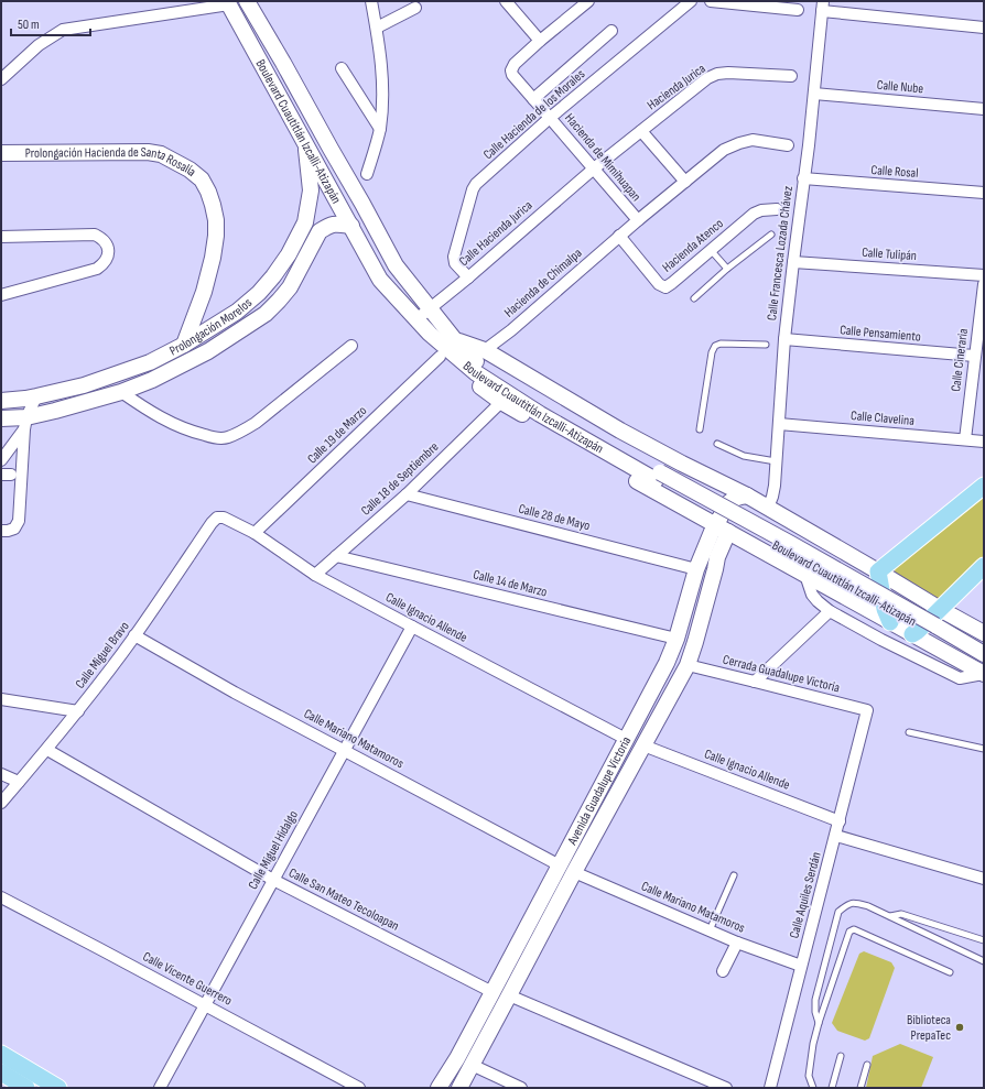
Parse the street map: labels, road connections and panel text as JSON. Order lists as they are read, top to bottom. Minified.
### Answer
{"streets":{"main road":["Boulevard Cuautitlán Izcalli-Atizapán","Prolongación Hacienda de Santa Rosalía","Prolongación Morelos","Avenida Guadalupe Victoria"],"street":["Hacienda Jurica","Calle Nube","Calle Hacienda de los Morales","Hacienda de Mimihuapan","Calle Rosal","Calle Hacienda Jurica","Hacienda Atenco","Calle Francesca Lozada Chávez","Calle Tulipán","Hacienda de Chimalpa","Calle Pensamiento","Calle Cineraria","Calle Clavelina","Calle 19 de Marzo","Calle 18 de Septiembre","Calle 28 de Mayo","Calle 14 de Marzo","Calle Ignacio Allende","Calle Miguel Bravo","Cerrada Guadalupe Victoria","Calle Mariano Matamoros","Calle Miguel Hidalgo","Calle Aquiles Serdán","Calle San Mateo Tecoloapan","Calle Vicente Guerrero"]},"crossings":[["Hacienda Jurica","Hacienda de Mimihuapan"],["Hacienda Jurica","Calle Hacienda Jurica"],["Calle Nube","Calle Francesca Lozada Chávez"],["Calle Hacienda de los Morales","Hacienda de Mimihuapan"],["Calle Hacienda de los Morales","Calle Hacienda Jurica"],["Boulevard Cuautitlán Izcalli-Atizapán","Calle Hacienda Jurica"],["Boulevard Cuautitlán Izcalli-Atizapán","Hacienda de Chimalpa"],["Boulevard Cuautitlán Izcalli-Atizapán","Prolongación Morelos"],["Hacienda de Mimihuapan","Calle Hacienda Jurica"],["Hacienda de Mimihuapan","Hacienda de Chimalpa"],["Prolongación Hacienda de Santa Rosalía","Prolongación Morelos"],["Calle Rosal","Calle Francesca Lozada Chávez"],["Hacienda Atenco","Hacienda de Chimalpa"],["Calle Francesca Lozada Chávez","Calle Tulipán"],["Calle Francesca Lozada Chávez","Calle Pensamiento"],["Calle Francesca Lozada Chávez","Calle Clavelina"],["Calle Pensamiento","Calle Cineraria"],["Calle Cineraria","Calle Clavelina"],["Calle 19 de Marzo","Calle Ignacio Allende"],["Calle 18 de Septiembre","Calle 28 de Mayo"],["Calle 18 de Septiembre","Calle 14 de Marzo"],["Calle 18 de Septiembre","Calle Ignacio Allende"],["Calle 28 de Mayo","Avenida Guadalupe Victoria"],["Calle 14 de Marzo","Avenida Guadalupe Victoria"],["Calle Ignacio Allende","Calle Miguel Bravo"],["Calle Ignacio Allende","Avenida Guadalupe Victoria"],["Calle Ignacio Allende","Calle Miguel Hidalgo"],["Calle Ignacio Allende","Calle Aquiles Serdán"],["Calle Miguel Bravo","Calle Mariano Matamoros"],["Calle Miguel Bravo","Calle San Mateo Tecoloapan"],["Cerrada Guadalupe Victoria","Avenida Guadalupe Victoria"],["Cerrada Guadalupe Victoria","Calle Aquiles Serdán"],["Calle Mariano Matamoros","Avenida Guadalupe Victoria"],["Calle Mariano Matamoros","Calle Miguel Hidalgo"],["Calle Mariano Matamoros","Calle Aquiles Serdán"],["Avenida Guadalupe Victoria","Calle San Mateo Tecoloapan"],["Calle Miguel Hidalgo","Calle San Mateo Tecoloapan"],["Calle Miguel Hidalgo","Calle Vicente Guerrero"]],"places":["Biblioteca PrepaTec"],"scale_bar":"50 m"}
